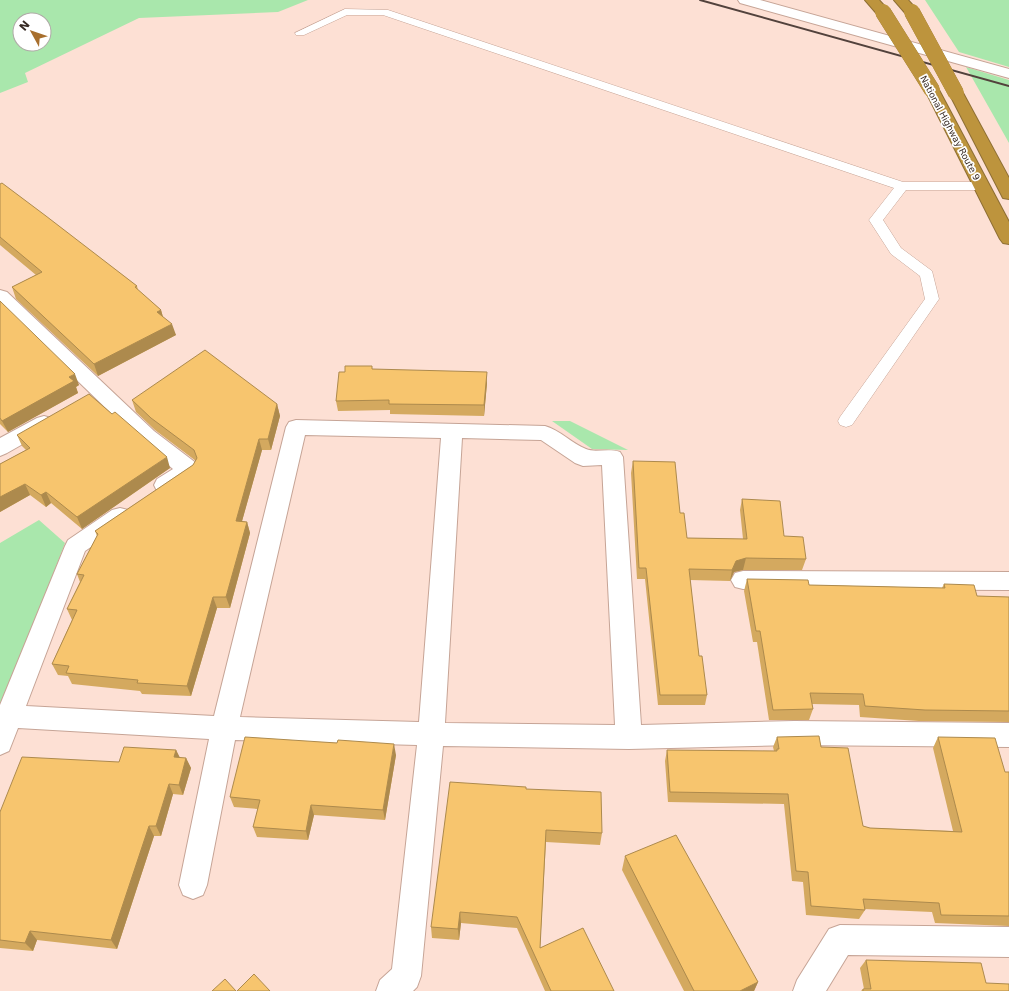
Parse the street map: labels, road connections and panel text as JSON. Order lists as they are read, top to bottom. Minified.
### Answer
{"streets":{"highway":["National Highway Route 9"]},"north":"top left"}
